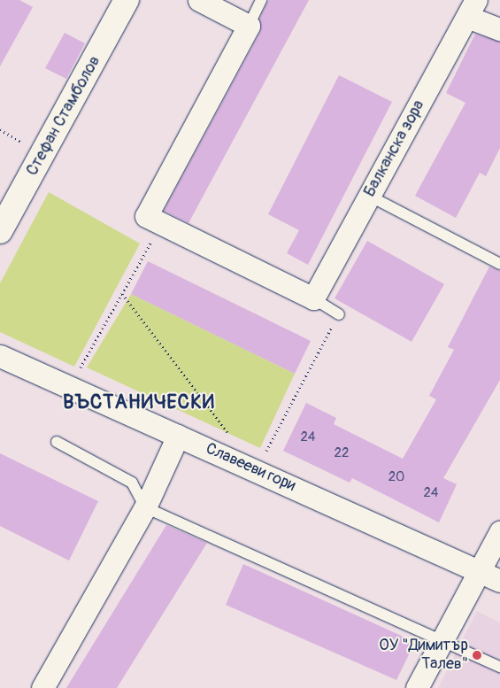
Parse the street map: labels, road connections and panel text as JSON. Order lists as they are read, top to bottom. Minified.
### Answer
{"streets":{"street":["Стефан Стамболов","Балканска зора","Славееви гори"]},"districts":["ВЪСТАНИЧЕСКИ"],"places":["ОУ \"Димитър Талев\""],"house_numbers":["24","22","20","24"]}
